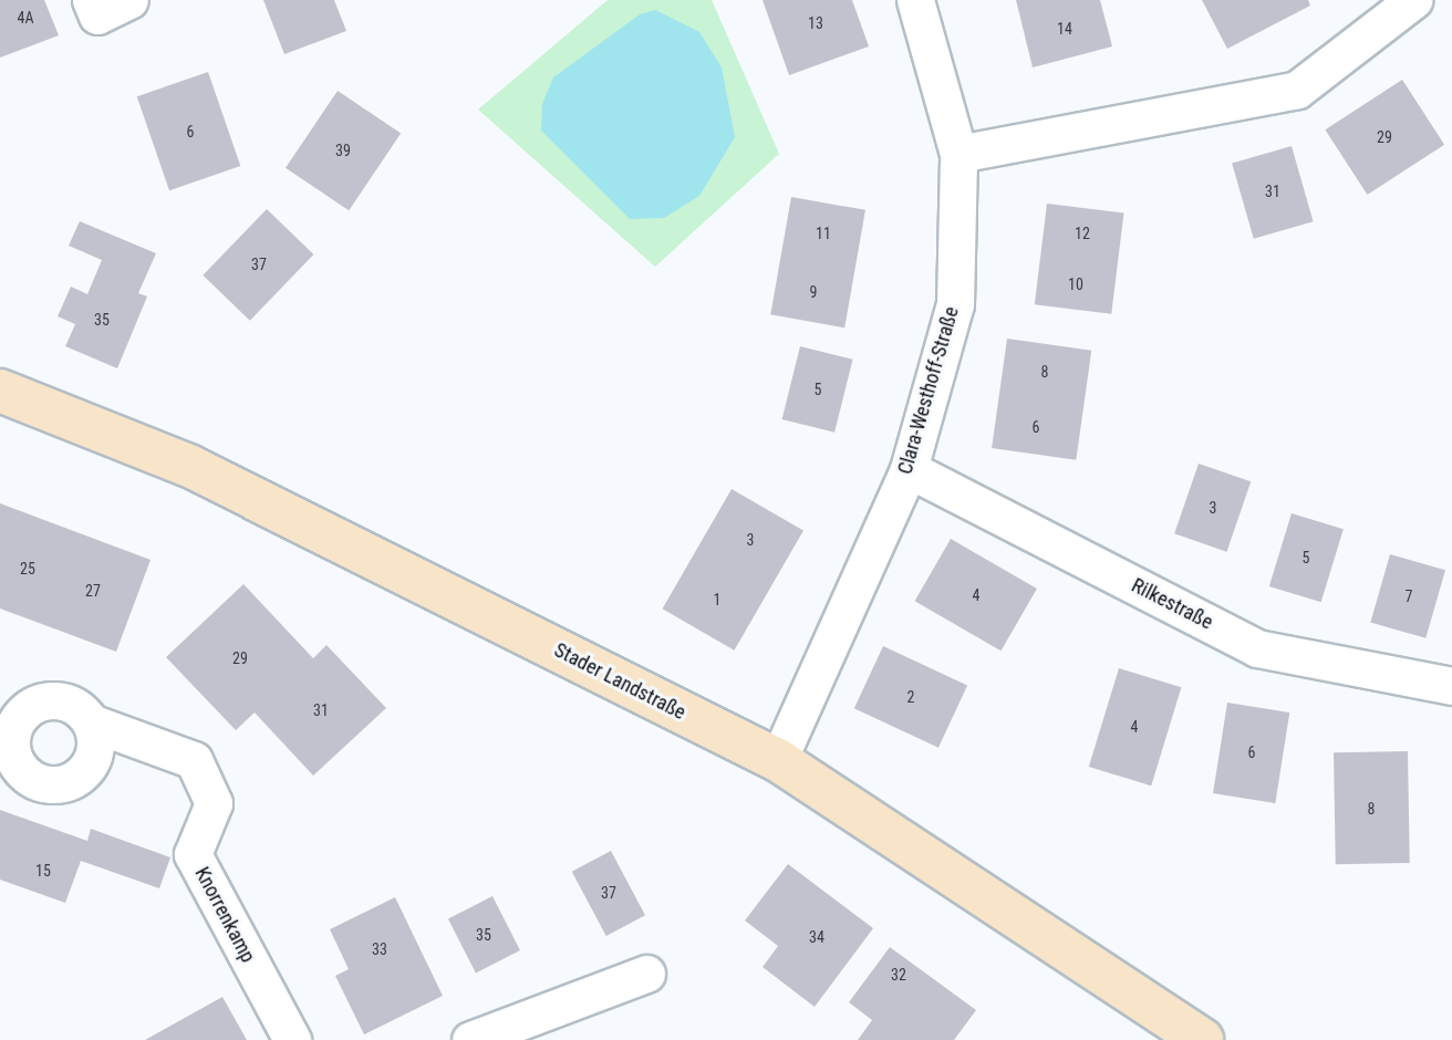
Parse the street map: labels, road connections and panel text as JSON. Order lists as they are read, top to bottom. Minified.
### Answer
{"streets":{"street":["Clara-Westhoff-Straße","Rilkestraße","Stader Landstraße","Knorrenkamp"]},"crossings":[["Clara-Westhoff-Straße","Rilkestraße"],["Clara-Westhoff-Straße","Stader Landstraße"]],"house_numbers":["4A","13","14","6","29","39","31","11","12","37","10","9","35","8","5","6","3","3","5","25","27","4","7","1","29","2","31","4","6","8","15","37","35","34","33","32"]}
